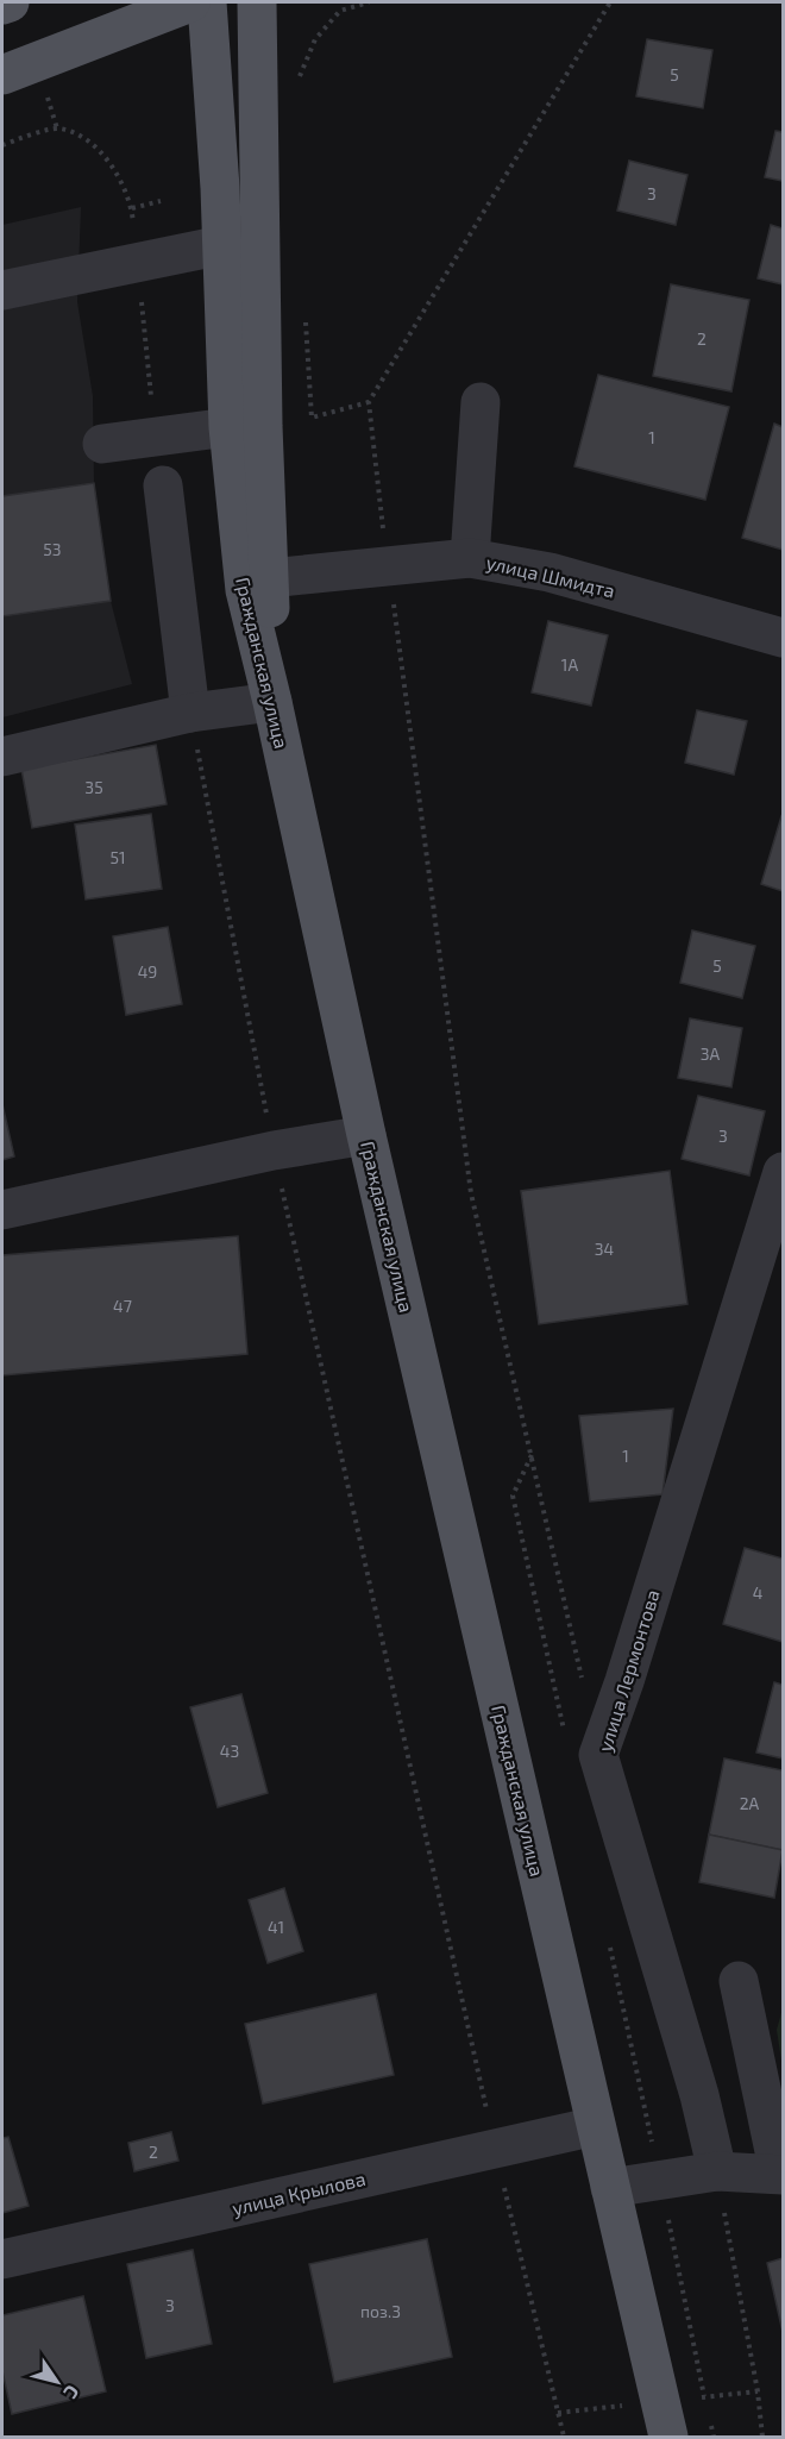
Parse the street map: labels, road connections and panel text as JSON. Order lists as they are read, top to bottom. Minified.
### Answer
{"streets":{"main road":["Гражданская улица"],"street":["улица Шмидта","улица Лермонтова","улица Крылова"]},"crossings":[["Гражданская улица","улица Крылова"]],"house_numbers":["5","3","2","1","53","1А","35","51","5","49","3А","3","34","47","1","4","43","2А","41","2","3","поз.3"],"north":"bottom right"}
